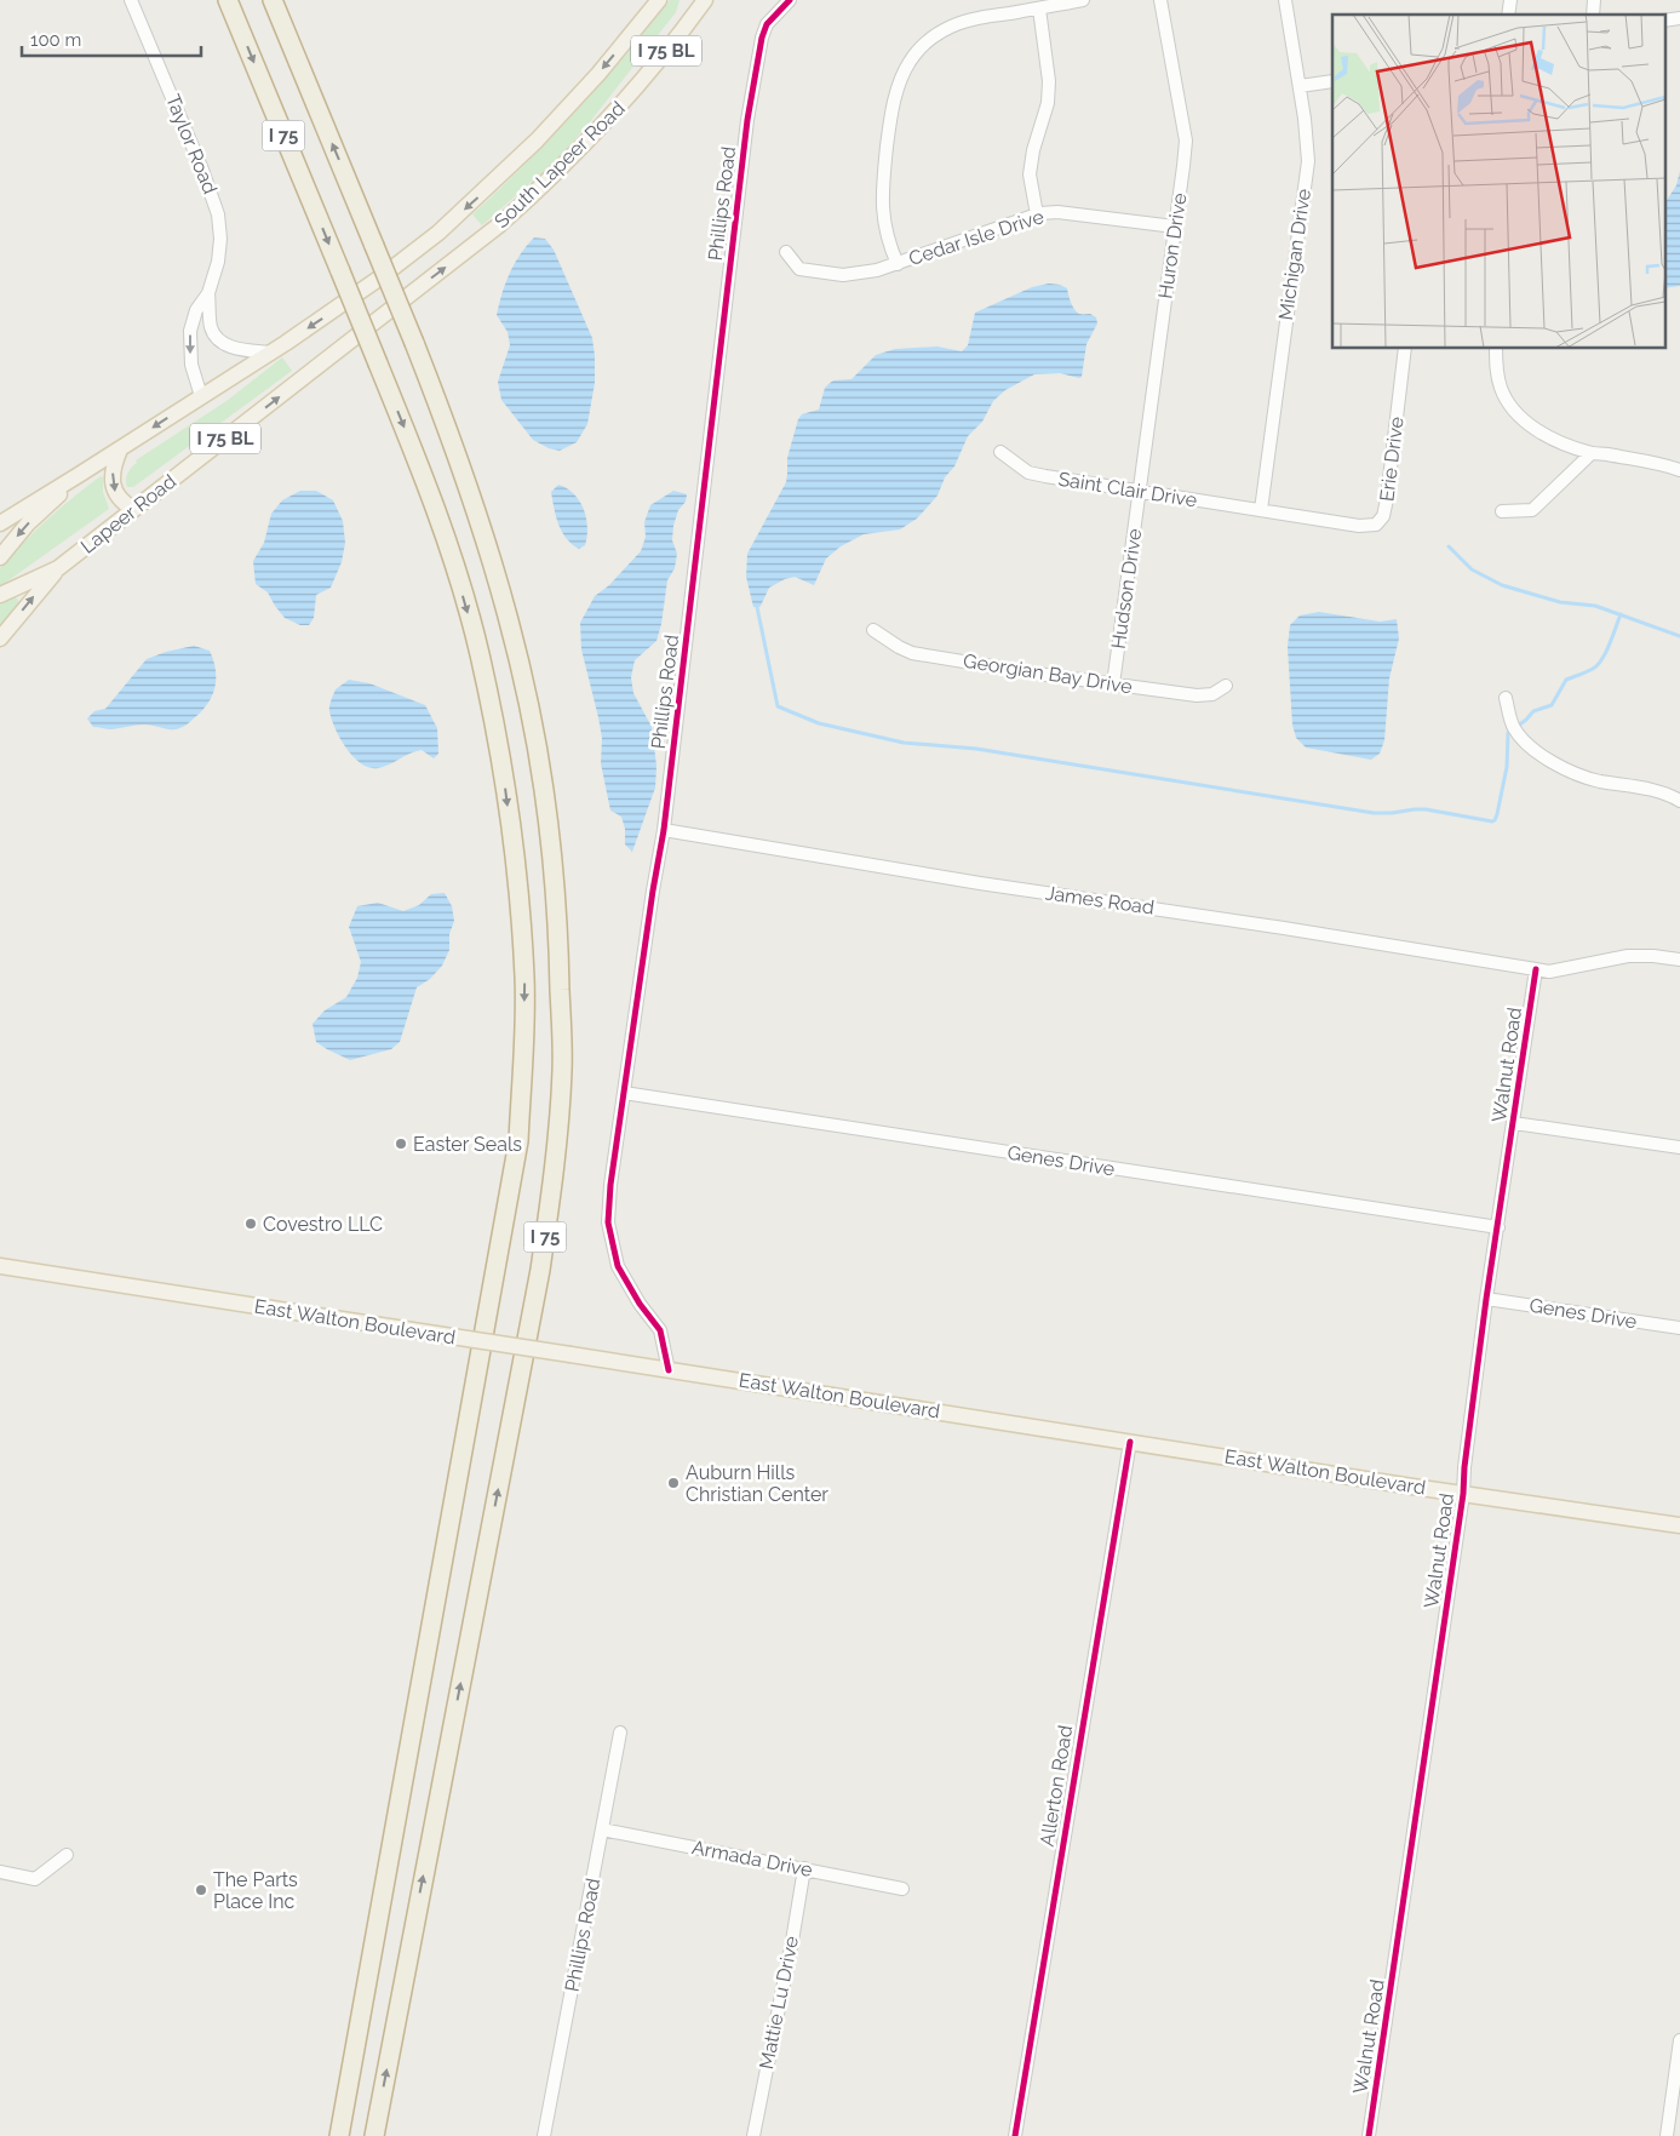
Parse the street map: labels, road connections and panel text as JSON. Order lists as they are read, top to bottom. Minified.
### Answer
{"streets":{"highway":["I 75"],"main road":["I 75 BL","South Lapeer Road","Lapeer Road","East Walton Boulevard"],"street":["Taylor Road","Phillips Road","Cedar Isle Drive","Huron Drive","Michigan Drive","Erie Drive","Saint Clair Drive","Hudson Drive","Georgian Bay Drive","James Road","Walnut Road","Genes Drive","Allerton Road","Armada Drive","Mattie Lu Drive"]},"crossings":[["I 75 BL","Taylor Road"],["I 75 BL","South Lapeer Road"],["Taylor Road","South Lapeer Road"],["South Lapeer Road","Lapeer Road"],["Phillips Road","James Road"],["Phillips Road","Genes Drive"],["Phillips Road","East Walton Boulevard"],["Phillips Road","Armada Drive"],["Cedar Isle Drive","Huron Drive"],["Huron Drive","Saint Clair Drive"],["Huron Drive","Hudson Drive"],["Michigan Drive","Erie Drive"],["Michigan Drive","Saint Clair Drive"],["Erie Drive","Saint Clair Drive"],["Saint Clair Drive","Hudson Drive"],["Hudson Drive","Georgian Bay Drive"],["James Road","Walnut Road"],["Walnut Road","Genes Drive"],["Walnut Road","East Walton Boulevard"],["East Walton Boulevard","Allerton Road"],["Armada Drive","Mattie Lu Drive"]],"places":["Easter Seals","Covestro LLC","Auburn Hills Christian Center","The Parts Place Inc"],"scale_bar":"100 m"}
